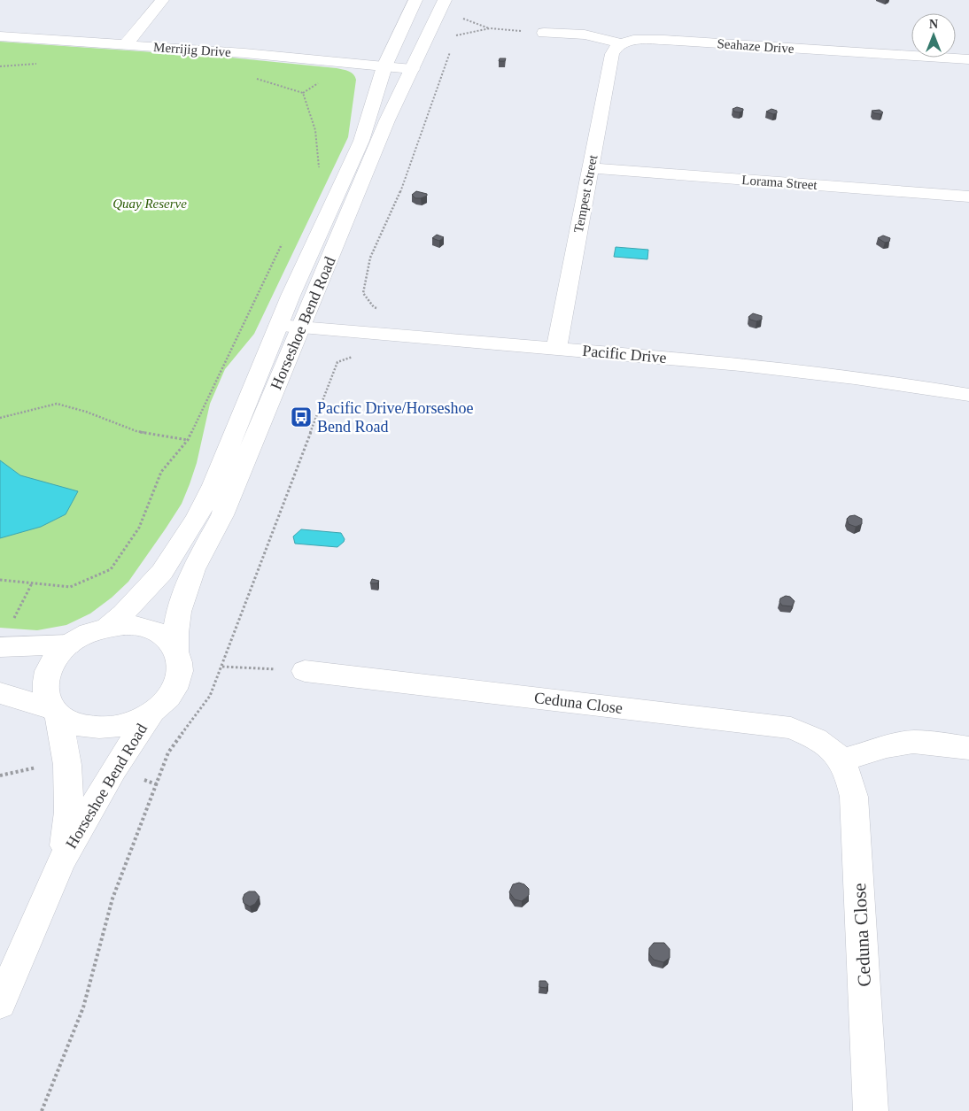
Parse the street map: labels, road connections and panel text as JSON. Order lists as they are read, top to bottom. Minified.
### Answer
{"streets":{"street":["Seahaze Drive","Merrijig Drive","Lorama Street","Tempest Street","Horseshoe Bend Road","Pacific Drive","Ceduna Close"]},"crossings":[["Seahaze Drive","Tempest Street"],["Merrijig Drive","Horseshoe Bend Road"],["Lorama Street","Tempest Street"],["Tempest Street","Pacific Drive"],["Horseshoe Bend Road","Pacific Drive"]],"parks":["Quay Reserve"],"places":{"bus stop":["Pacific Drive/Horseshoe Bend Road"]},"north":"top"}
